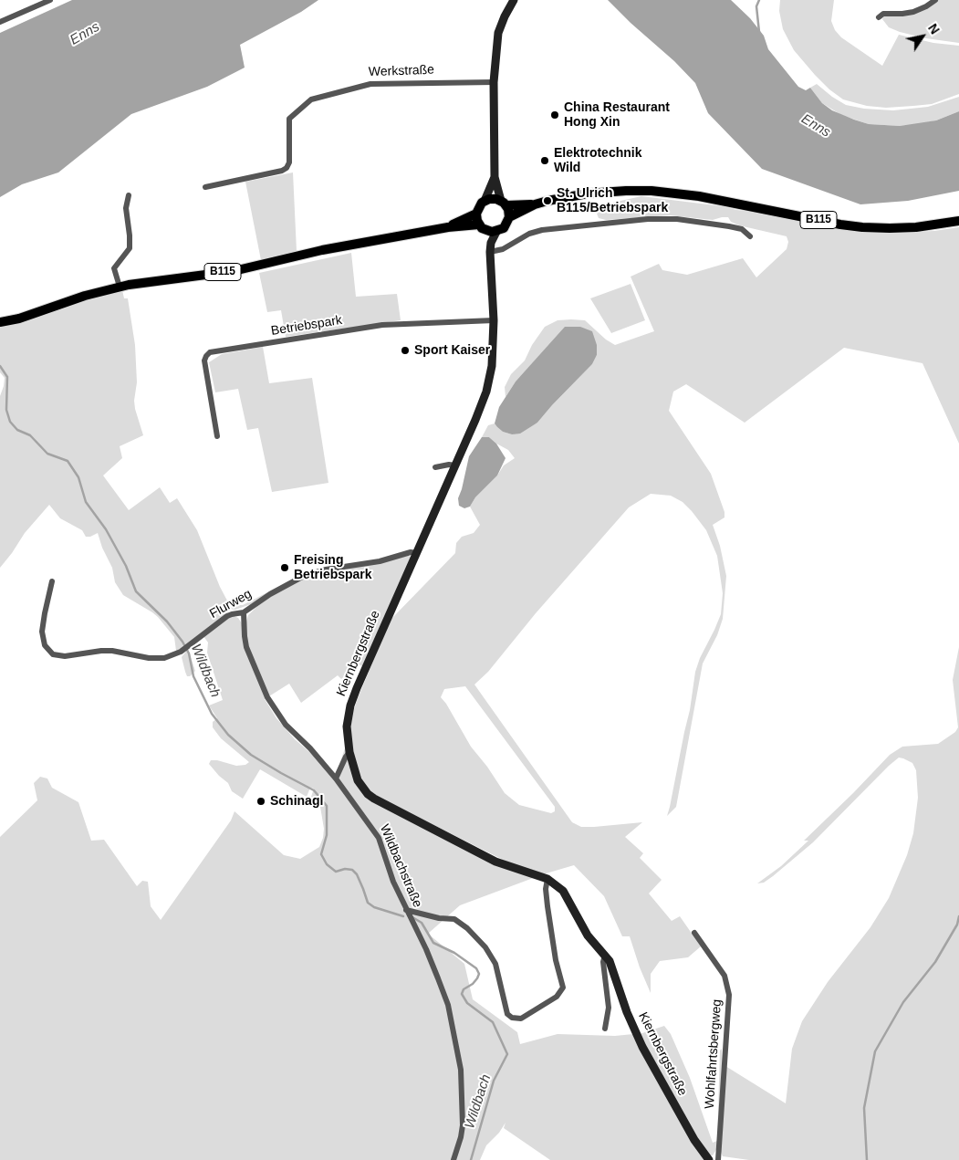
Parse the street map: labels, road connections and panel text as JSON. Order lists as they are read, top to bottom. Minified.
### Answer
{"streets":{"main road":["B115"],"street":["Werkstraße","Betriebspark","Flurweg","Kiernbergstraße","Wildbachstraße","Wohlfahrtsbergweg"]},"crossings":[["B115","Kiernbergstraße"],["Betriebspark","Kiernbergstraße"],["Flurweg","Kiernbergstraße"],["Flurweg","Wildbachstraße"]],"water":["Enns","Wildbach"],"places":["China Restaurant Hong Xin","Elektrotechnik Wild","St. Ulrich B115/Betriebspark","Sport Kaiser","Freising Betriebspark","Schinagl"],"north":"top right"}
